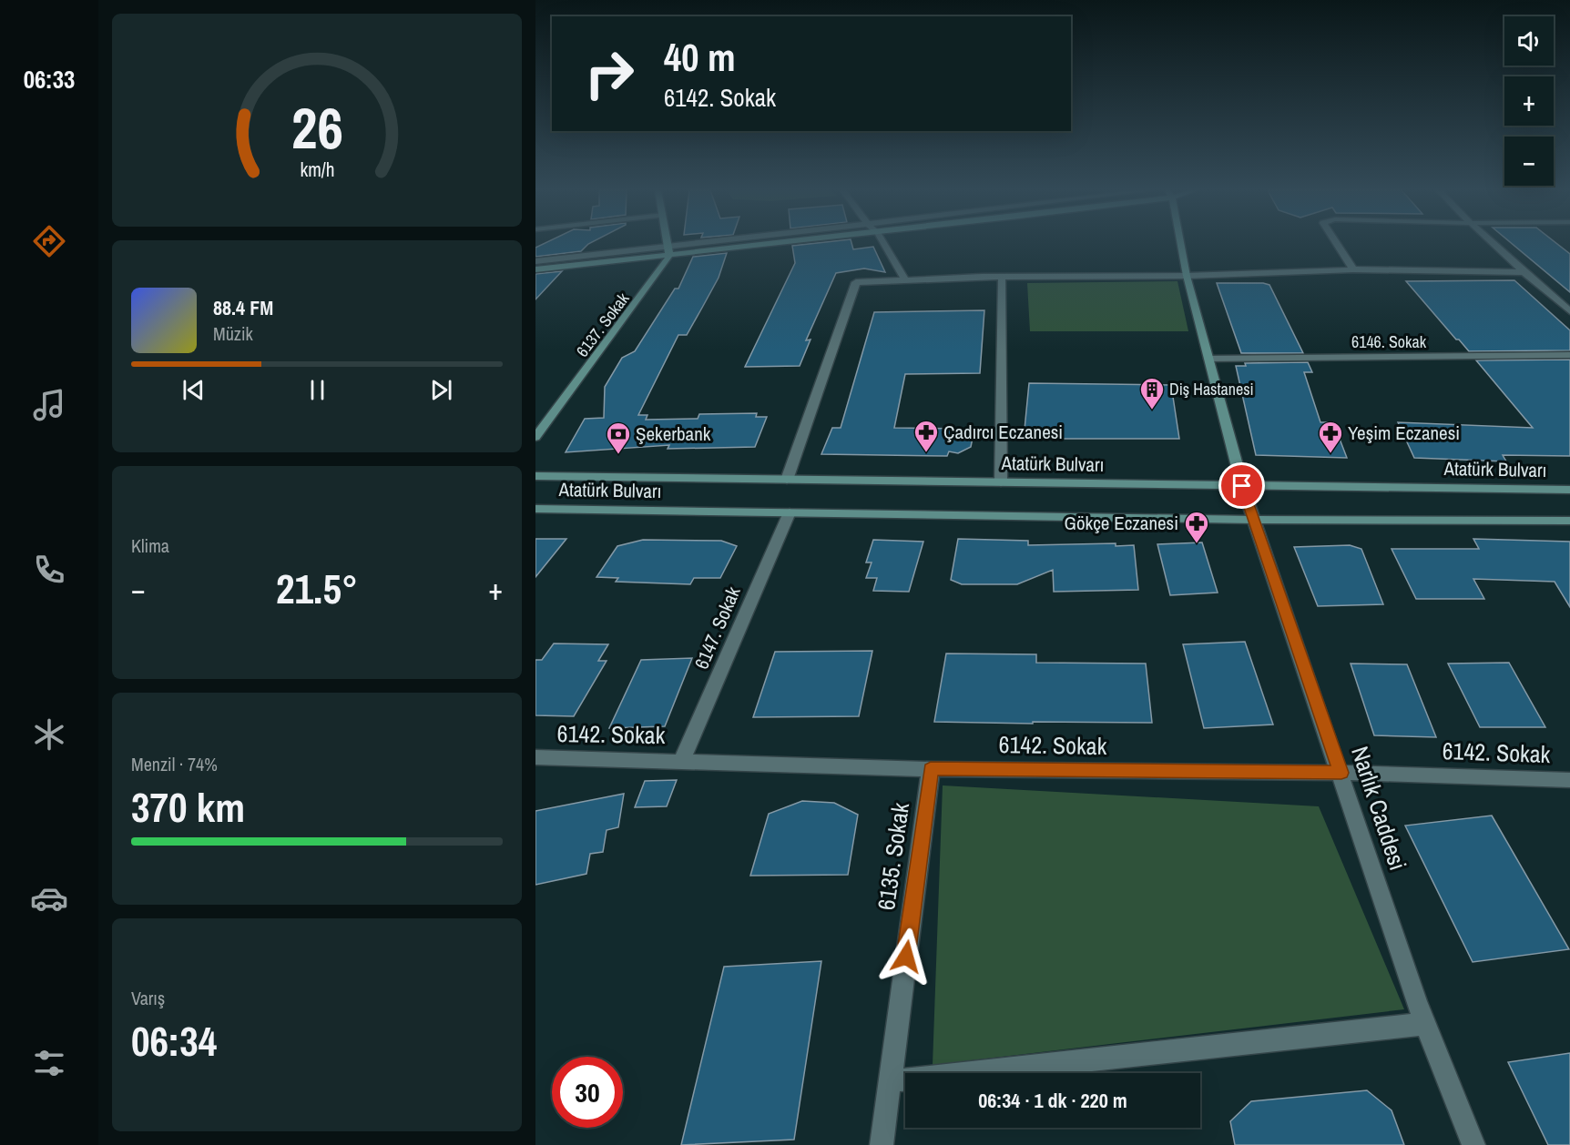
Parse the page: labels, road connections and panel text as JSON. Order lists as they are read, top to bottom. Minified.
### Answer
{"streets":{"street":["6137. Sokak","6146. Sokak","Atatürk Bulvarı","6147. Sokak","6142. Sokak","Narlık Caddesi","6135. Sokak"]},"crossings":[["Atatürk Bulvarı","6147. Sokak"],["Atatürk Bulvarı","Narlık Caddesi"],["6147. Sokak","6142. Sokak"],["6142. Sokak","Narlık Caddesi"],["6142. Sokak","6135. Sokak"]],"places":{"building":["Diş Hastanesi"],"pharmacy":["Çadırcı Eczanesi","Yeşim Eczanesi","Gökçe Eczanesi"],"bank":["Şekerbank"]},"page":{"tabs":"06:33","map_buttons":["+","−"],"turn":["40 m","6142. Sokak"],"song":["88.4 FM","Müzik"],"tile":["Klima",["Menzil · 74%","370 km"],["Varış","06:34"]],"heat":["−","21.5°","+"],"limit":"30","trip":"06:34 · 1 dk · 220 m","gauge":["26","km/h"]}}
